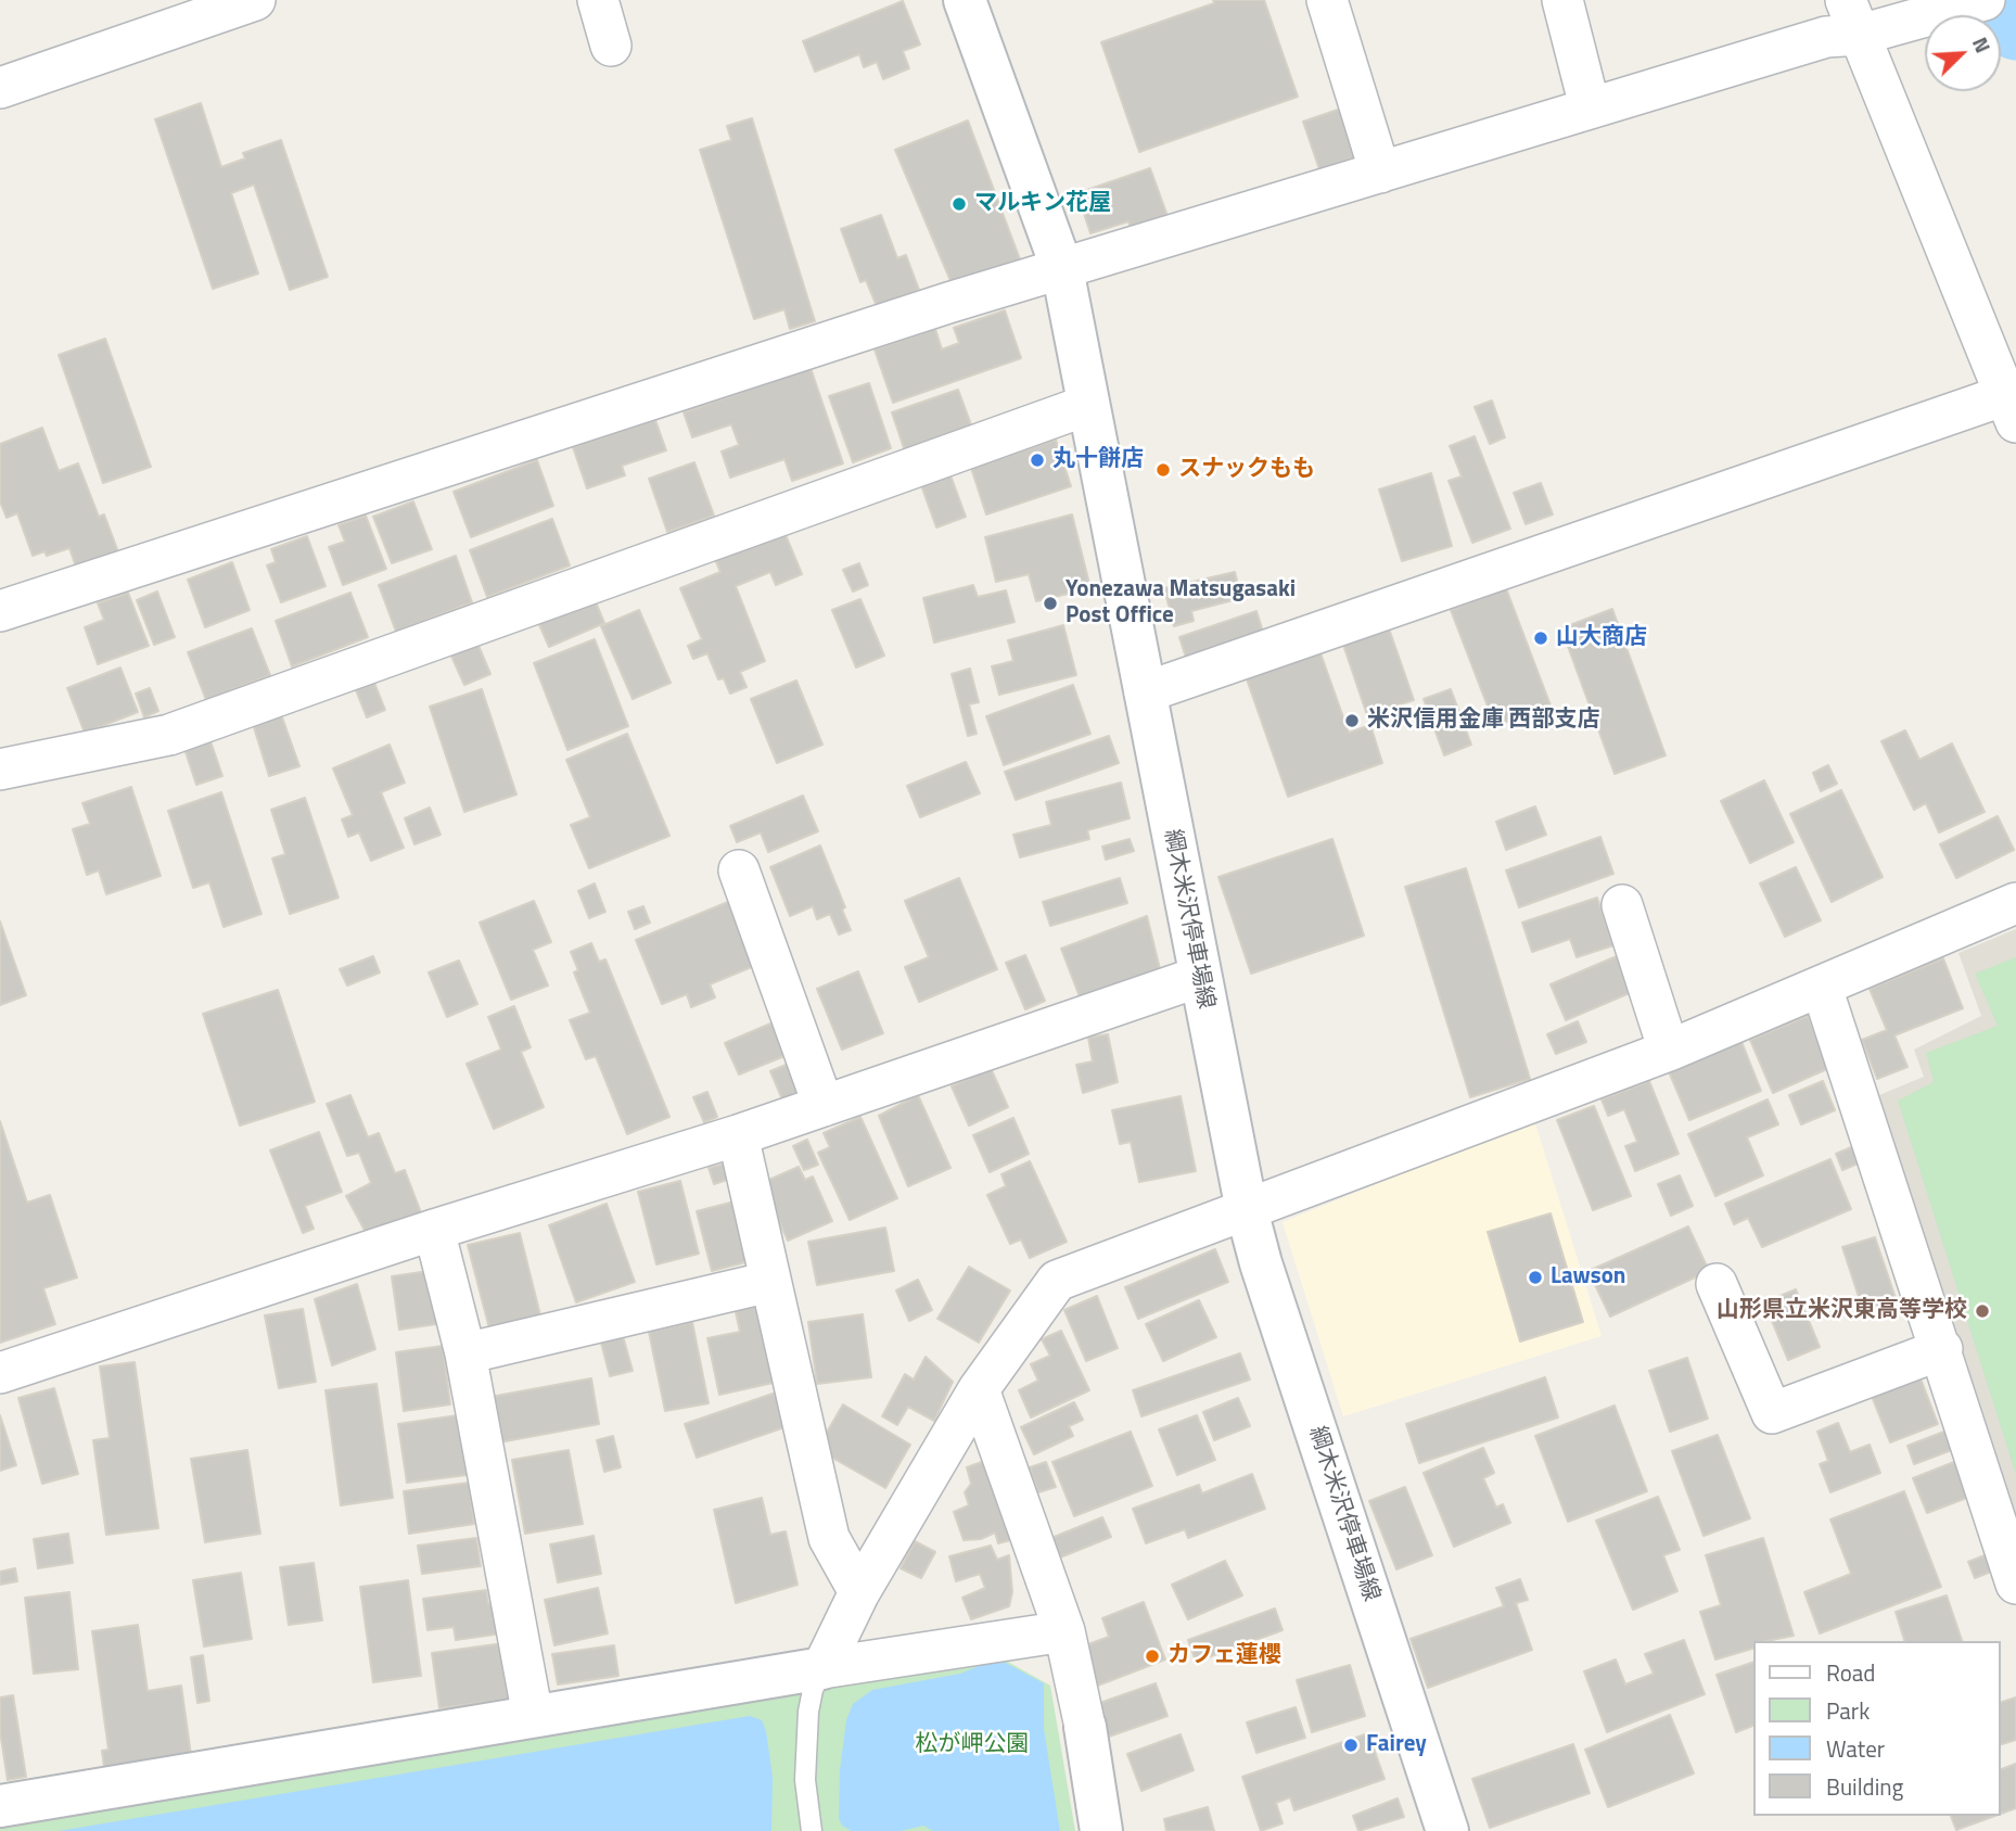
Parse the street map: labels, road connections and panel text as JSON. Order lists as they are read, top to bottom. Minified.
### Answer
{"streets":{"main road":["綱木米沢停車場線"]},"parks":["松が岬公園"],"places":["マルキン花屋","丸十餅店","スナックもも","Yonezawa Matsugasaki Post Office","山大商店","米沢信用金庫 西部支店","Lawson","山形県立米沢東高等学校","カフェ蓮櫻","Fairey"],"legend":["Road","Park","Water","Building"],"north":"top right"}
